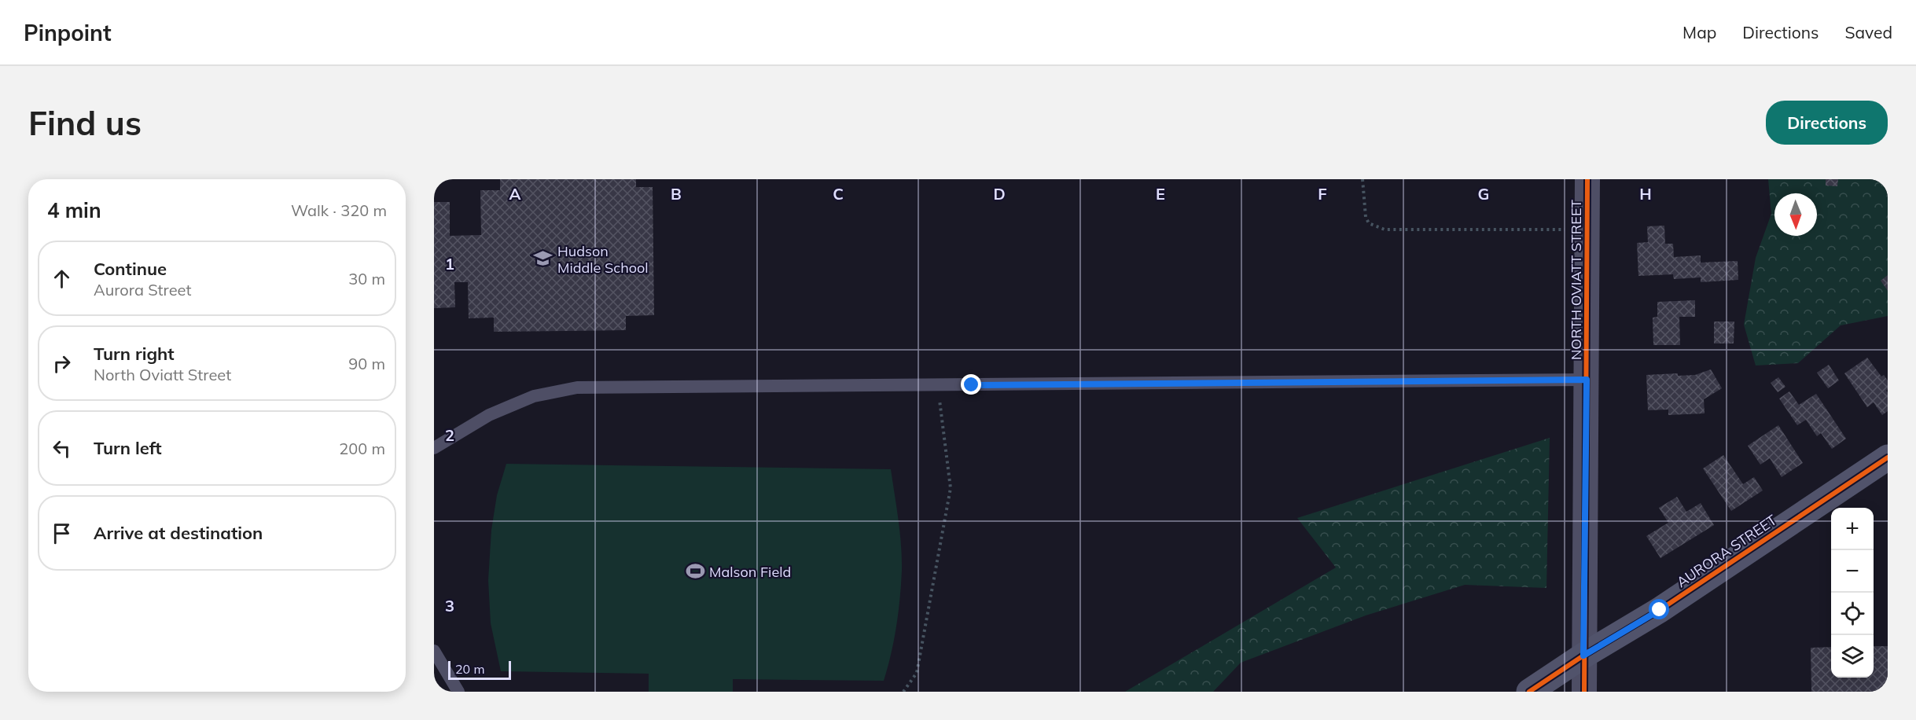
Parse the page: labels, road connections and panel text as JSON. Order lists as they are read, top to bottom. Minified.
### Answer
{"streets":{"street":["NORTH OVIATT STREET","AURORA STREET"]},"crossings":[["NORTH OVIATT STREET","AURORA STREET"]],"places":{"school or university":["Hudson Middle School"],"sports":["Malson Field"]},"scale_bar":"20 m","north":"bottom","page":{"header":"Pinpoint","nav":["Map","Directions","Saved"],"buttons":"Directions","title":"Find us","heading":["4 min","Walk · 320 m"],"list":[["Continue","Aurora Street","30 m"],["Turn right","North Oviatt Street","90 m"],["Turn left","200 m"],"Arrive at destination"],"map_buttons":["+","−"],"scale":"20 m"},"grid":{"columns":["A","B","C","D","E","F","G","H"],"rows":["1","2","3"]}}
